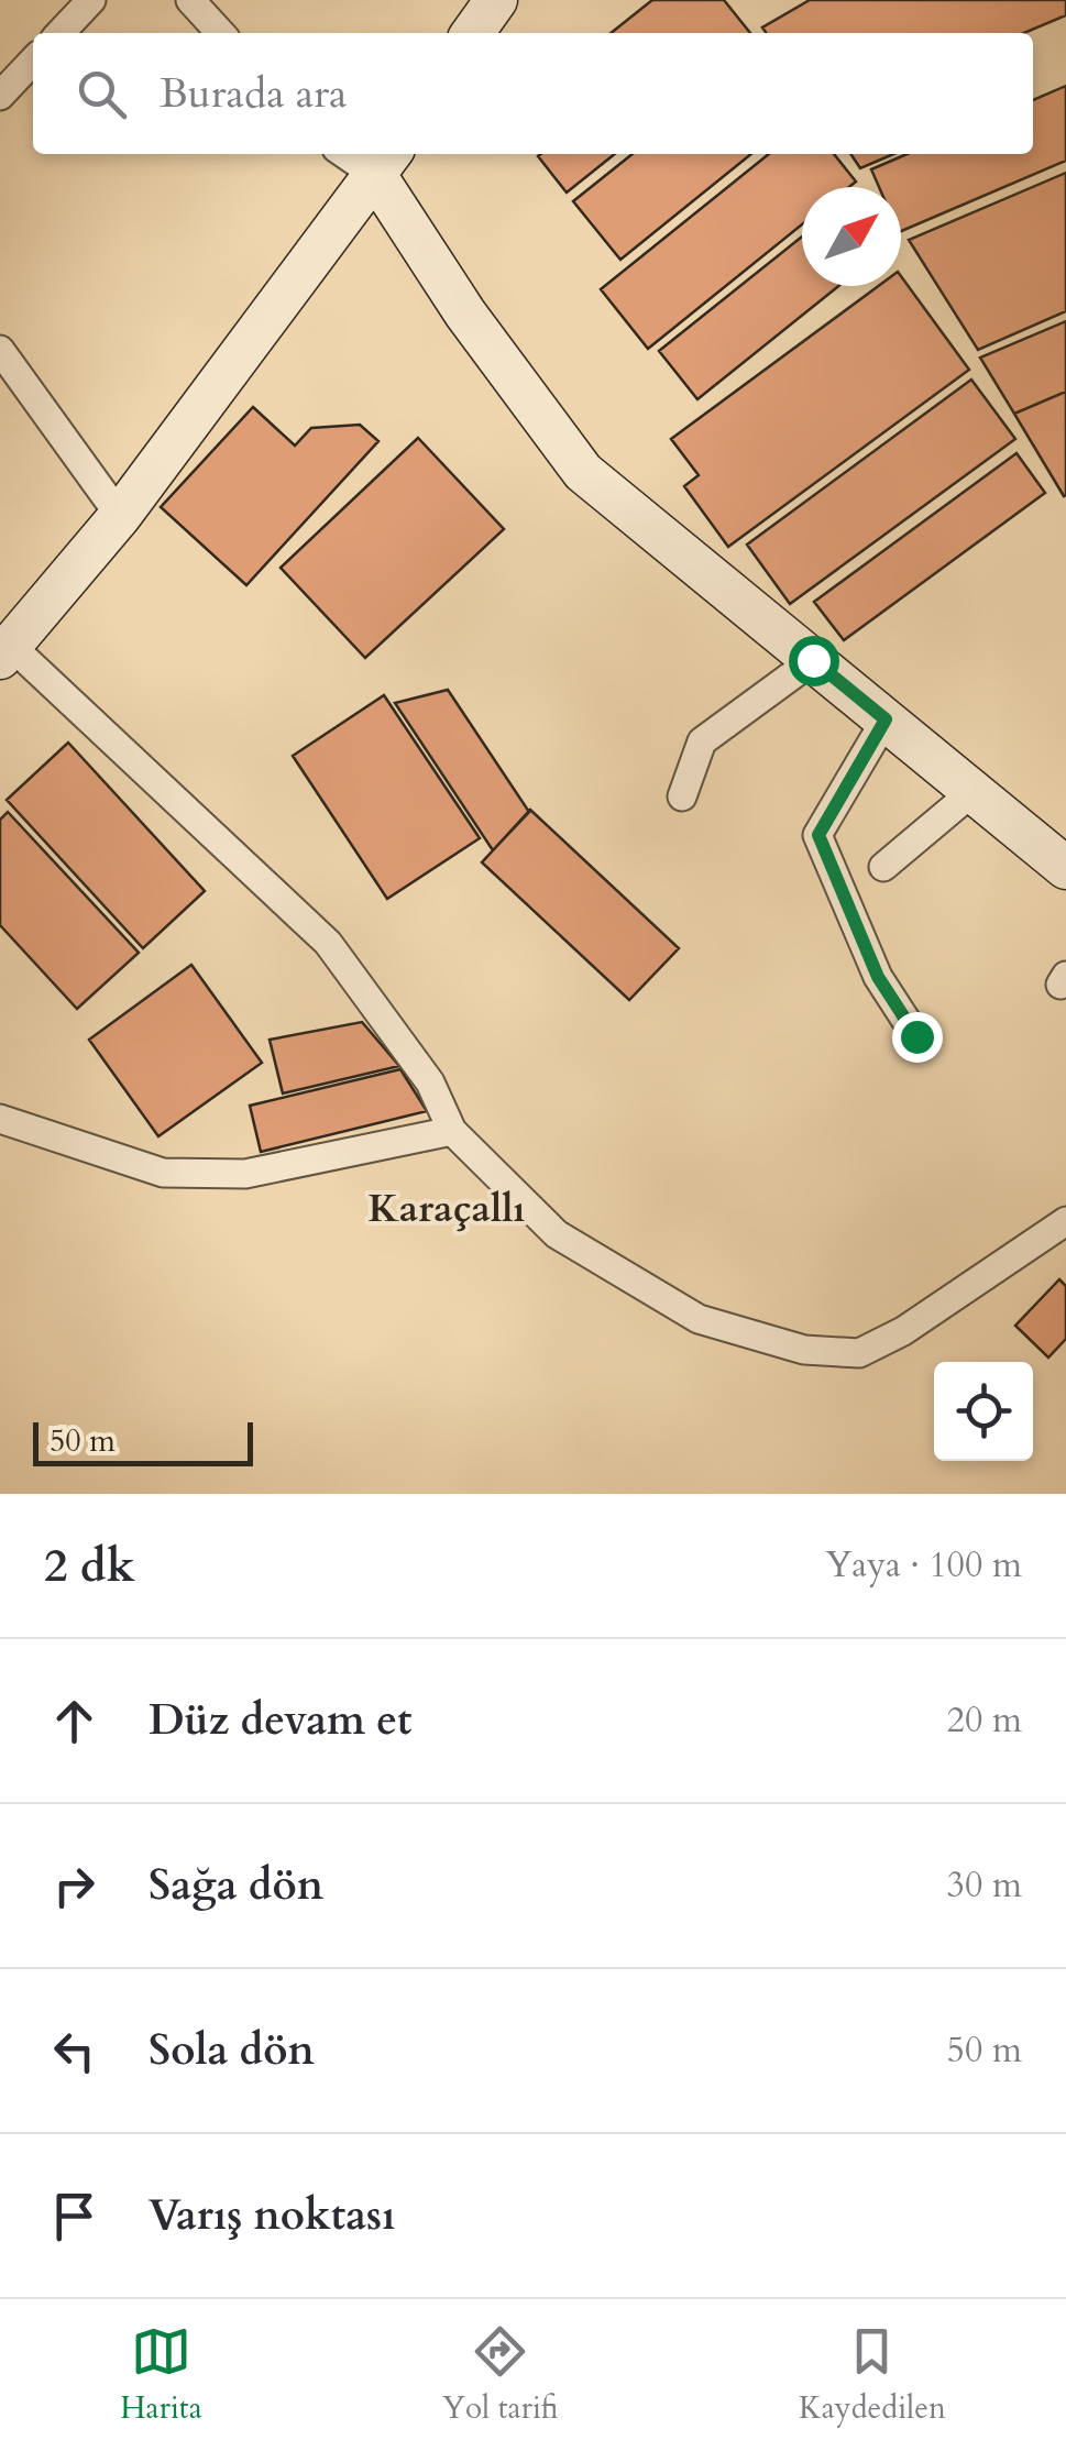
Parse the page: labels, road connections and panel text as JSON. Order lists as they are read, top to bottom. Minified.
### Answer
{"districts":["Karaçallı"],"scale_bar":"50 m","north":"top right","page":{"search":"Burada ara","scale":"50 m","heading":["2 dk","Yaya · 100 m"],"list":[["Düz devam et","20 m"],["Sağa dön","30 m"],["Sola dön","50 m"],"Varış noktası"],"nav":["Harita","Yol tarifi","Kaydedilen"]}}
